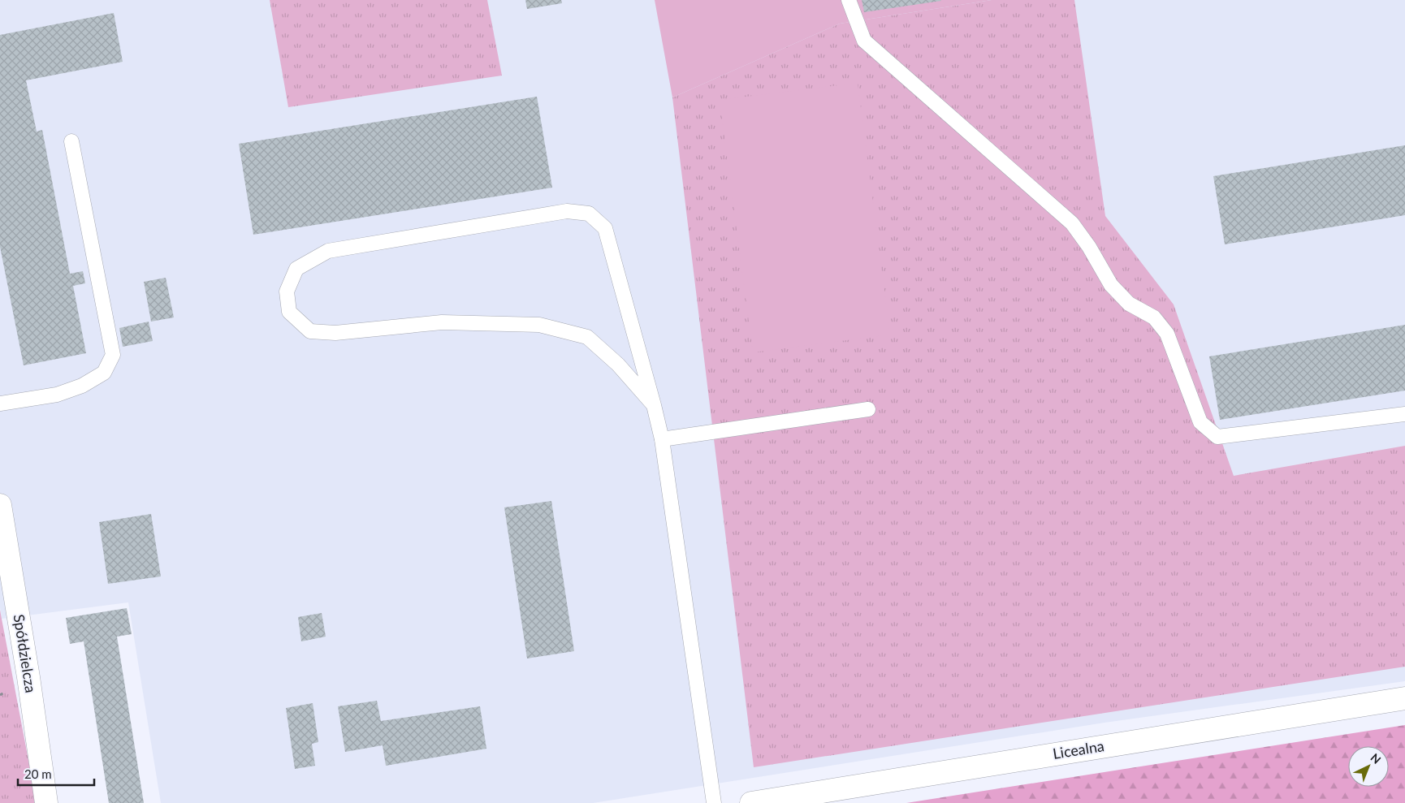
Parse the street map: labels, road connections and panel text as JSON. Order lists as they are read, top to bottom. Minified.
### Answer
{"streets":{"street":["Spółdzielcza","Licealna"]},"scale_bar":"20 m","north":"top right"}
